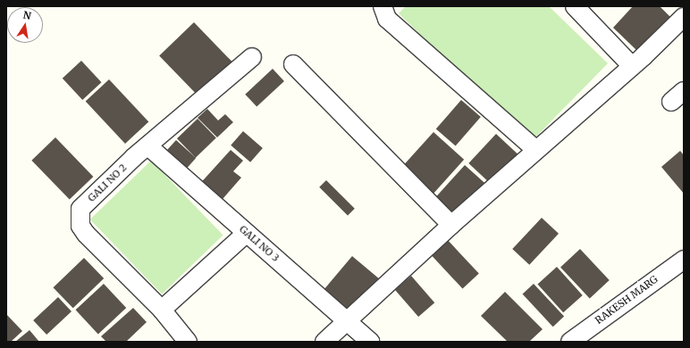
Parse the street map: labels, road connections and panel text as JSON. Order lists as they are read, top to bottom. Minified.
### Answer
{"streets":{"street":["GALI NO 2","GALI NO 3","RAKESH MARG"]},"crossings":[["GALI NO 2","GALI NO 3"]],"north":"top"}
